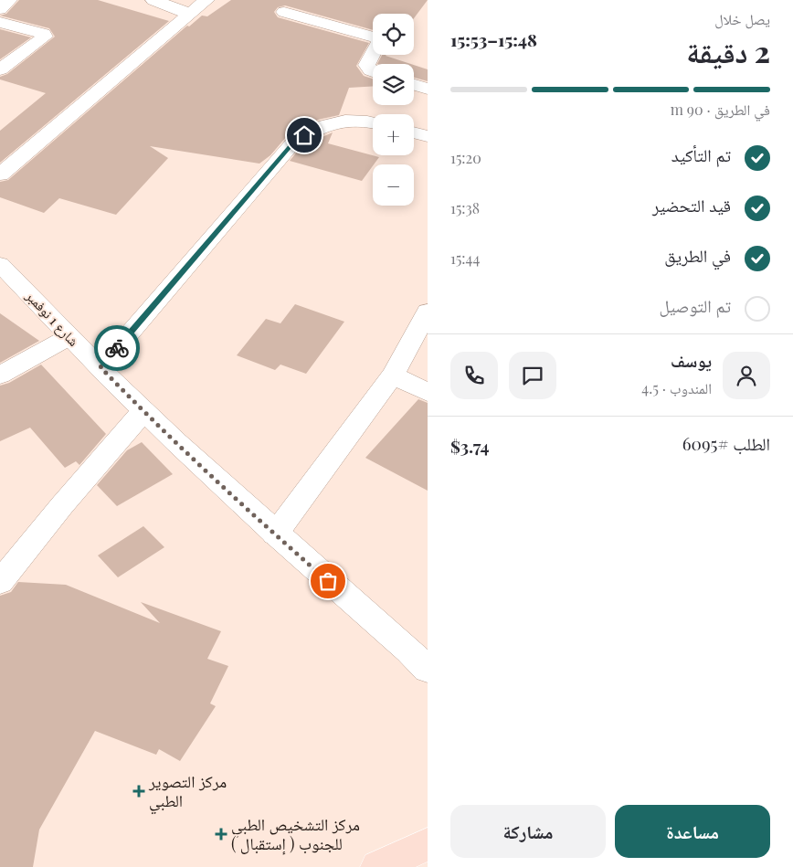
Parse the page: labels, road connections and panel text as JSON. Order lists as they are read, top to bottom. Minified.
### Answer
{"streets":{"street":["شارع 1 نوفمبر"]},"places":{"health":["مركز التصوير الطبي","مركز التشخيص الطبي للجنوب ( إستقبال )"]},"page":{"heading":["2 دقيقة","يصل خلال","15:48–15:53"],"panel":["يوسف","المندوب · 4.5","الطلب #6095","$3.74"],"map_buttons":["+","−"],"bar":"في الطريق · 90 m","list":[["تم التأكيد","15:20"],["قيد التحضير","15:38"],["في الطريق","15:44"],"تم التوصيل"],"buttons":["مساعدة","مشاركة"]}}
